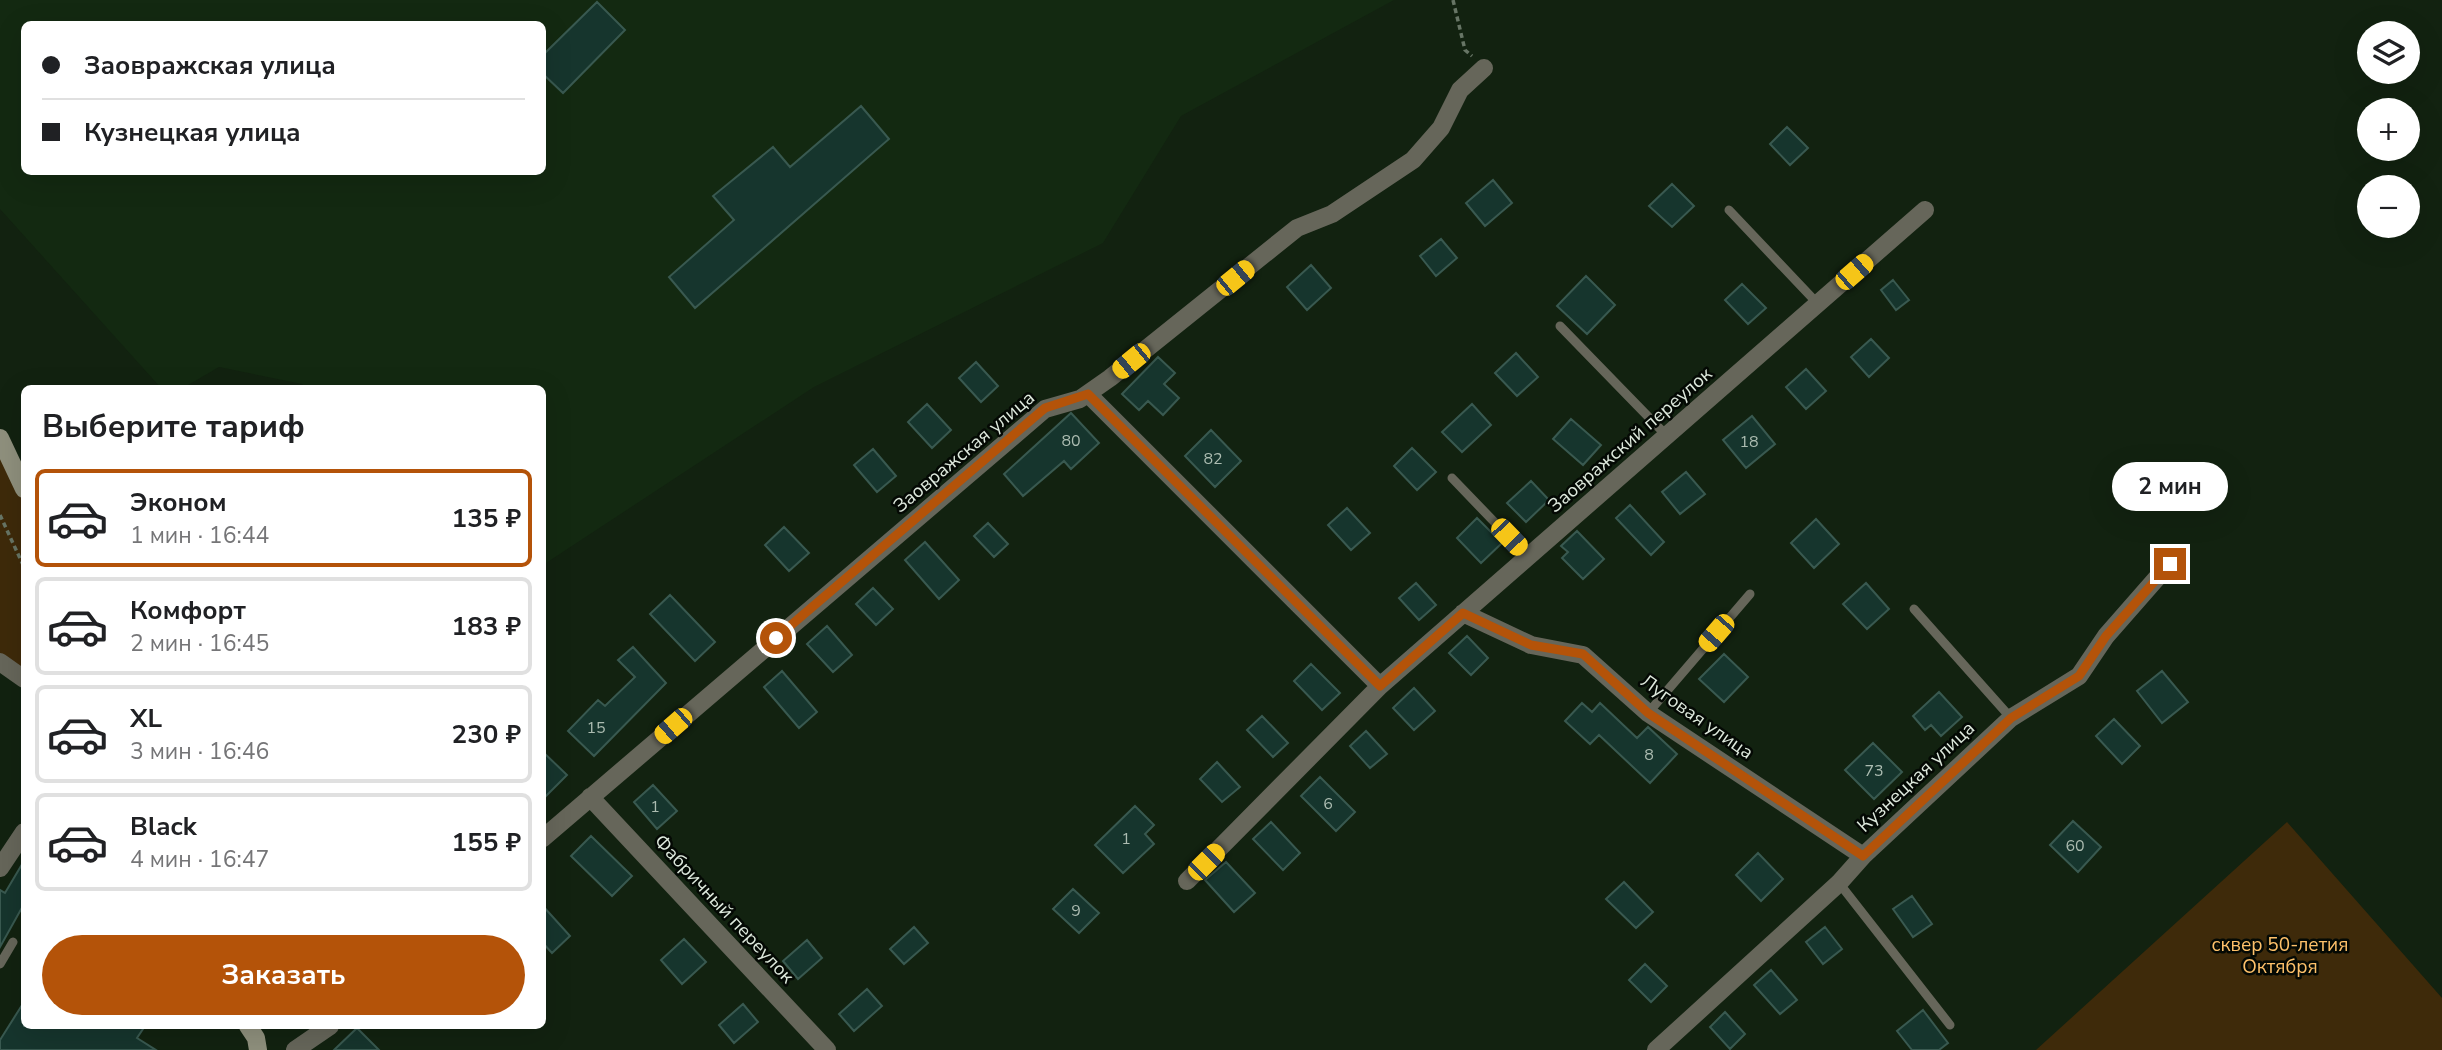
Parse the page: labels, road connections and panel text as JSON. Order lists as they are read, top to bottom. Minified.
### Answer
{"streets":{"street":["Заовражский переулок","Заовражская улица","Луговая улица","Кузнецкая улица","Фабричный переулок"]},"crossings":[["Заовражский переулок","Луговая улица"],["Заовражская улица","Фабричный переулок"],["Луговая улица","Кузнецкая улица"]],"parks":["сквер 50-летия Октября"],"house_numbers":["80","18","82","15","8","73","6","1","1","60","9"],"page":{"map_buttons":["+","−"],"banner":["Заовражская улица","Кузнецкая улица"],"heading":"Выберите тариф","bubble":"2 мин","list":[{"name":"Эконом","note":"1 мин · 16:44","value":"135 ₽"},{"name":"Комфорт","note":"2 мин · 16:45","value":"183 ₽"},{"name":"XL","note":"3 мин · 16:46","value":"230 ₽"},{"name":"Black","note":"4 мин · 16:47","value":"155 ₽"}],"buttons":"Заказать"}}
